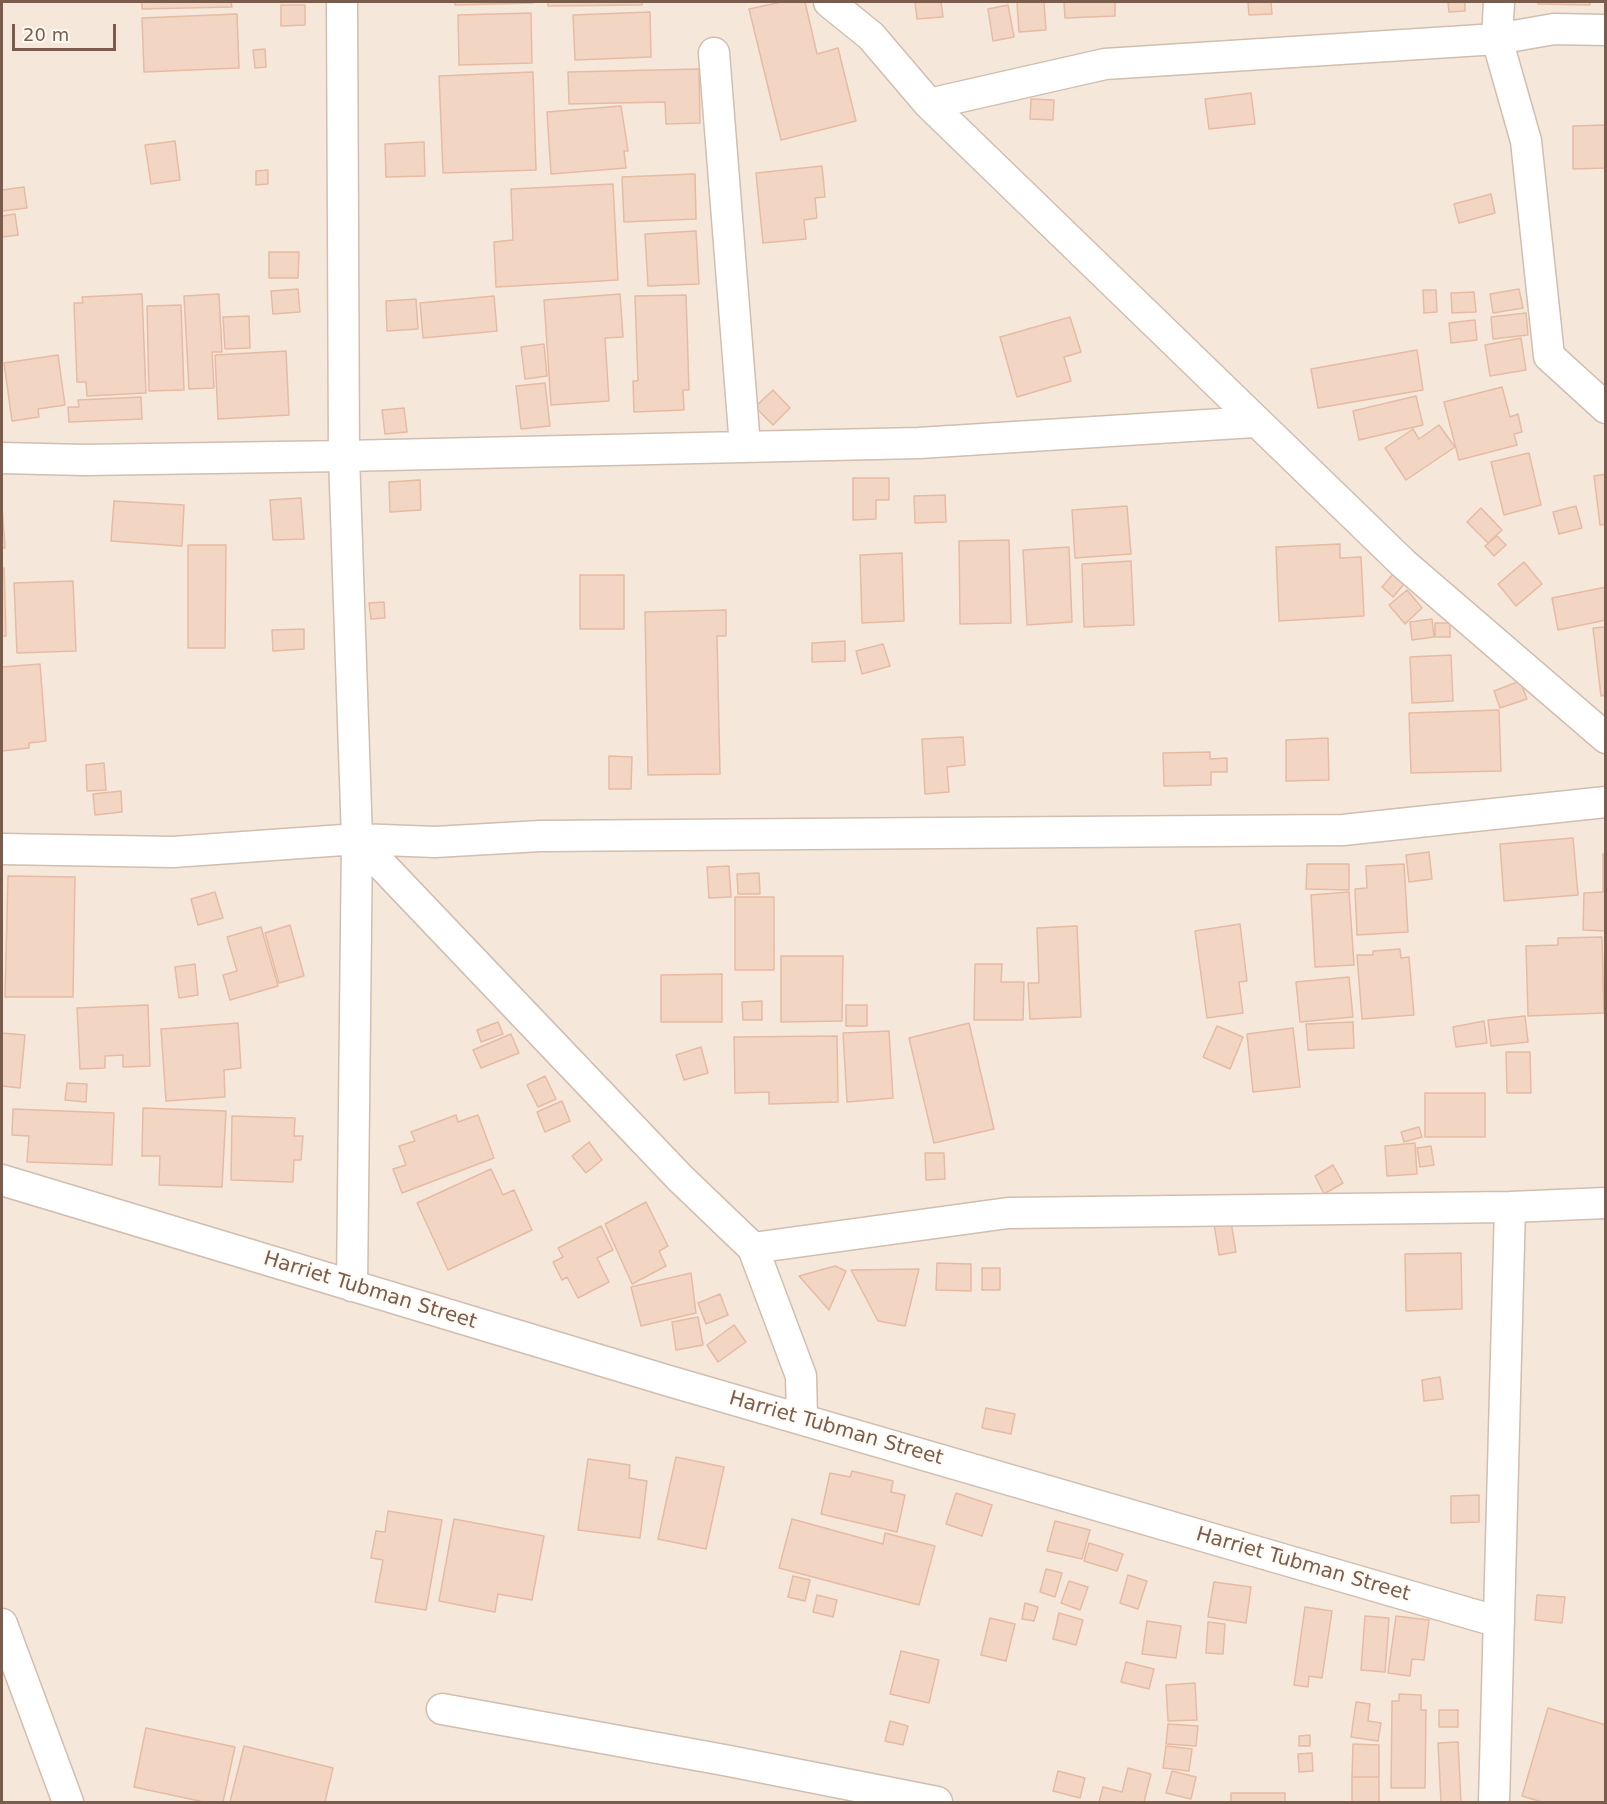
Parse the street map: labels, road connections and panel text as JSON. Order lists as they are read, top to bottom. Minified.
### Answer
{"streets":{"street":["Harriet Tubman Street"]},"scale_bar":"20 m"}
